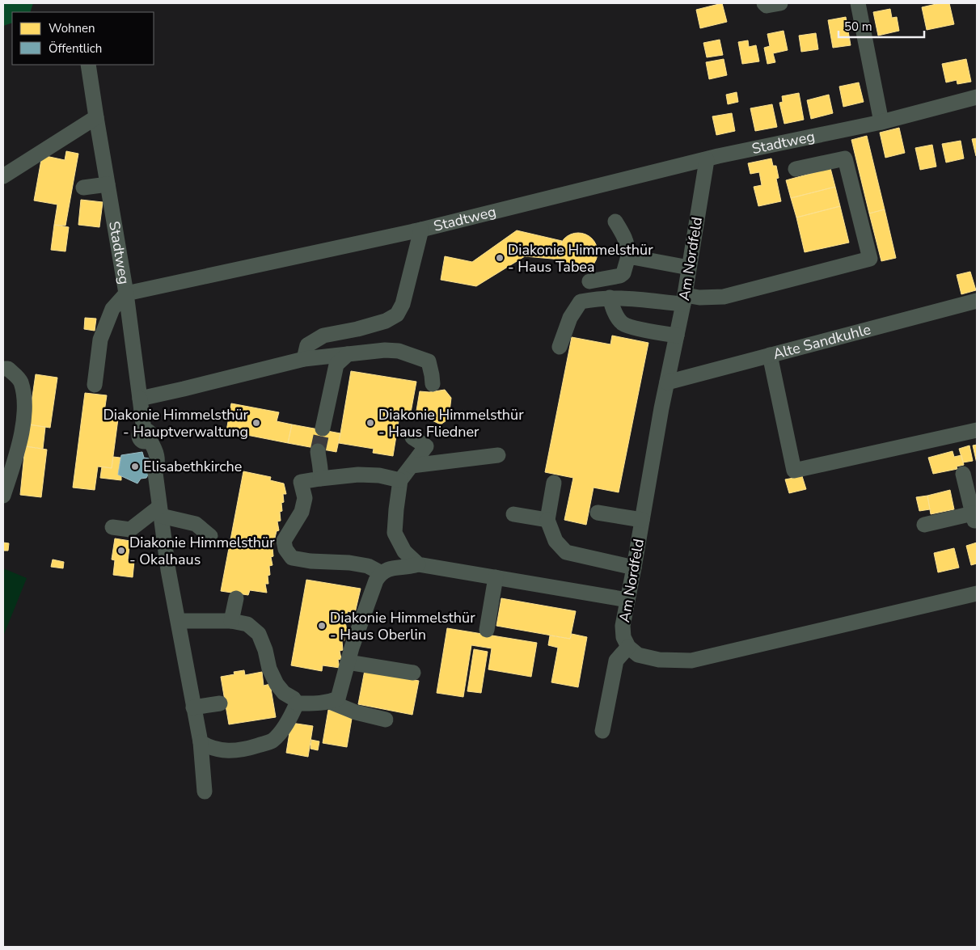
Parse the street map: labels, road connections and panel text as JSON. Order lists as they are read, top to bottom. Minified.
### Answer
{"streets":{"street":["Stadtweg","Am Nordfeld","Alte Sandkuhle"]},"crossings":[["Stadtweg","Am Nordfeld"],["Am Nordfeld","Alte Sandkuhle"]],"places":["Diakonie Himmelsthür - Haus Tabea","Diakonie Himmelsthür - Hauptverwaltung","Diakonie Himmelsthür - Haus Fliedner","Elisabethkirche","Diakonie Himmelsthür - Okalhaus","Diakonie Himmelsthür - Haus Oberlin"],"legend":["Wohnen","Öffentlich"],"scale_bar":"50 m"}
